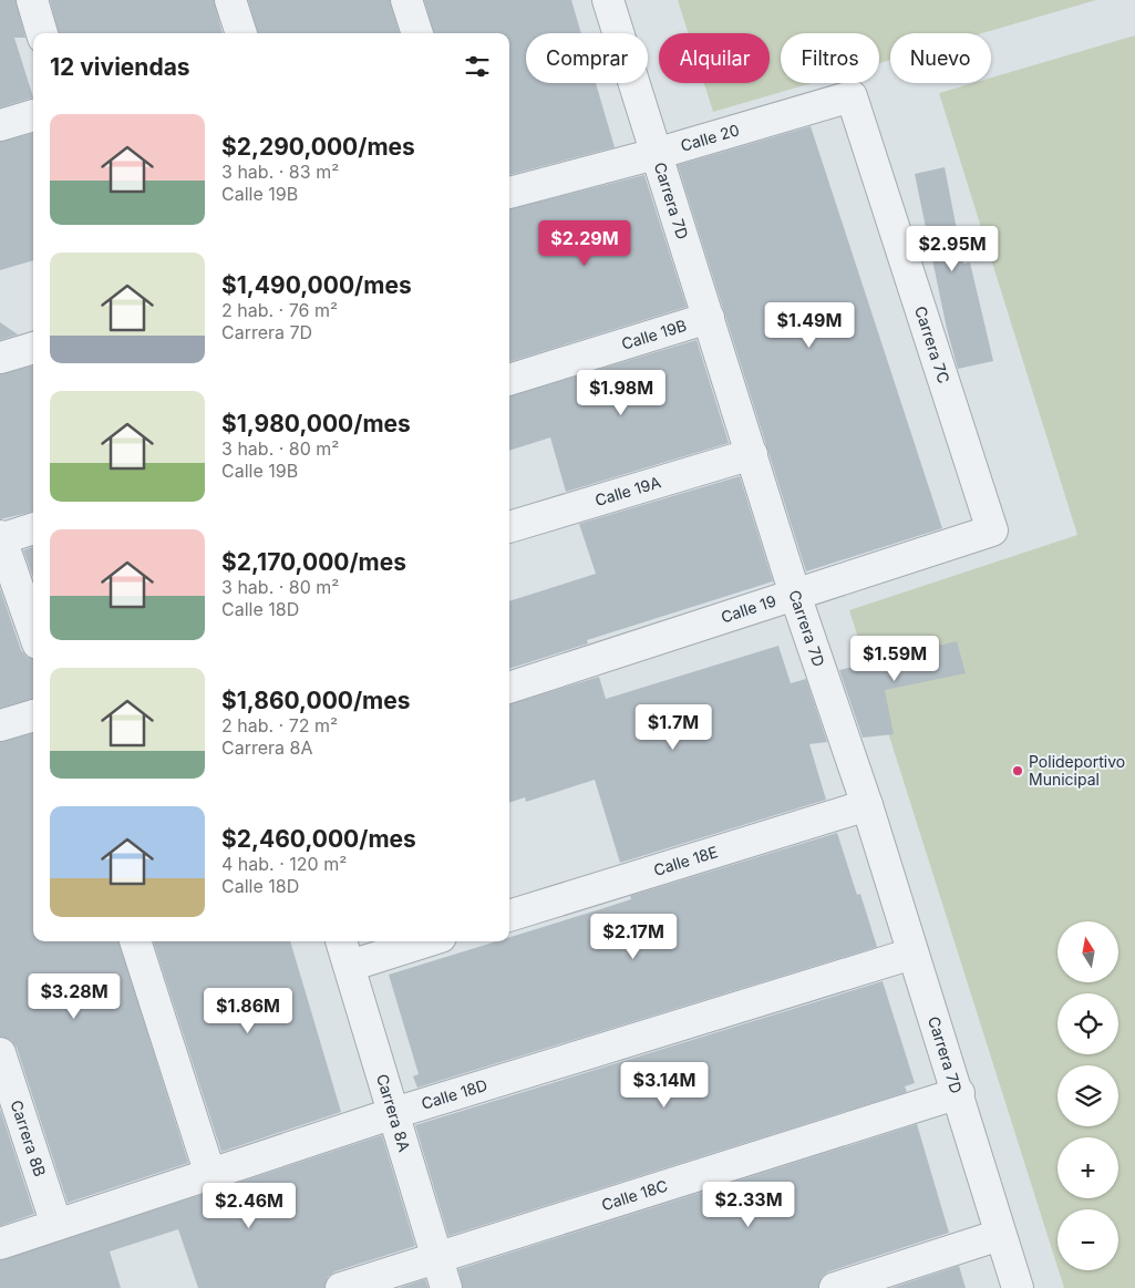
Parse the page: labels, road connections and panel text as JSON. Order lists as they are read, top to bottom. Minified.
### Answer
{"streets":{"street":["Calle 20","Carrera 7D","Calle 19B","Carrera 7C","Calle 19A","Calle 19","Calle 18E","Calle 18D","Carrera 8A","Carrera 8B","Calle 18C"]},"crossings":[["Calle 20","Carrera 7D"],["Calle 20","Carrera 7C"],["Carrera 7D","Calle 19B"],["Carrera 7D","Calle 19A"],["Carrera 7D","Calle 19"],["Carrera 7D","Calle 18E"],["Carrera 7D","Calle 18D"],["Carrera 7D","Calle 18C"],["Carrera 7C","Calle 19"],["Calle 18D","Carrera 8A"],["Calle 18D","Carrera 8B"],["Carrera 8A","Calle 18C"]],"places":["Polideportivo Municipal"],"north":"top","page":{"chip":["Comprar","Alquilar","Filtros","Nuevo"],"heading":"12 viviendas","list":[{"name":"$2,290,000/mes","note":"3 hab. · 83 m² · Calle 19B"},{"name":"$1,490,000/mes","note":"2 hab. · 76 m² · Carrera 7D"},{"name":"$1,980,000/mes","note":"3 hab. · 80 m² · Calle 19B"},{"name":"$2,170,000/mes","note":"3 hab. · 80 m² · Calle 18D"},{"name":"$1,860,000/mes","note":"2 hab. · 72 m² · Carrera 8A"},{"name":"$2,460,000/mes","note":"4 hab. · 120 m² · Calle 18D"}],"price":["$2.29M","$2.95M","$1.49M","$1.98M","$1.59M","$1.7M","$2.17M","$3.28M","$1.86M","$3.14M","$2.33M","$2.46M"],"map_buttons":["+","−"]}}
